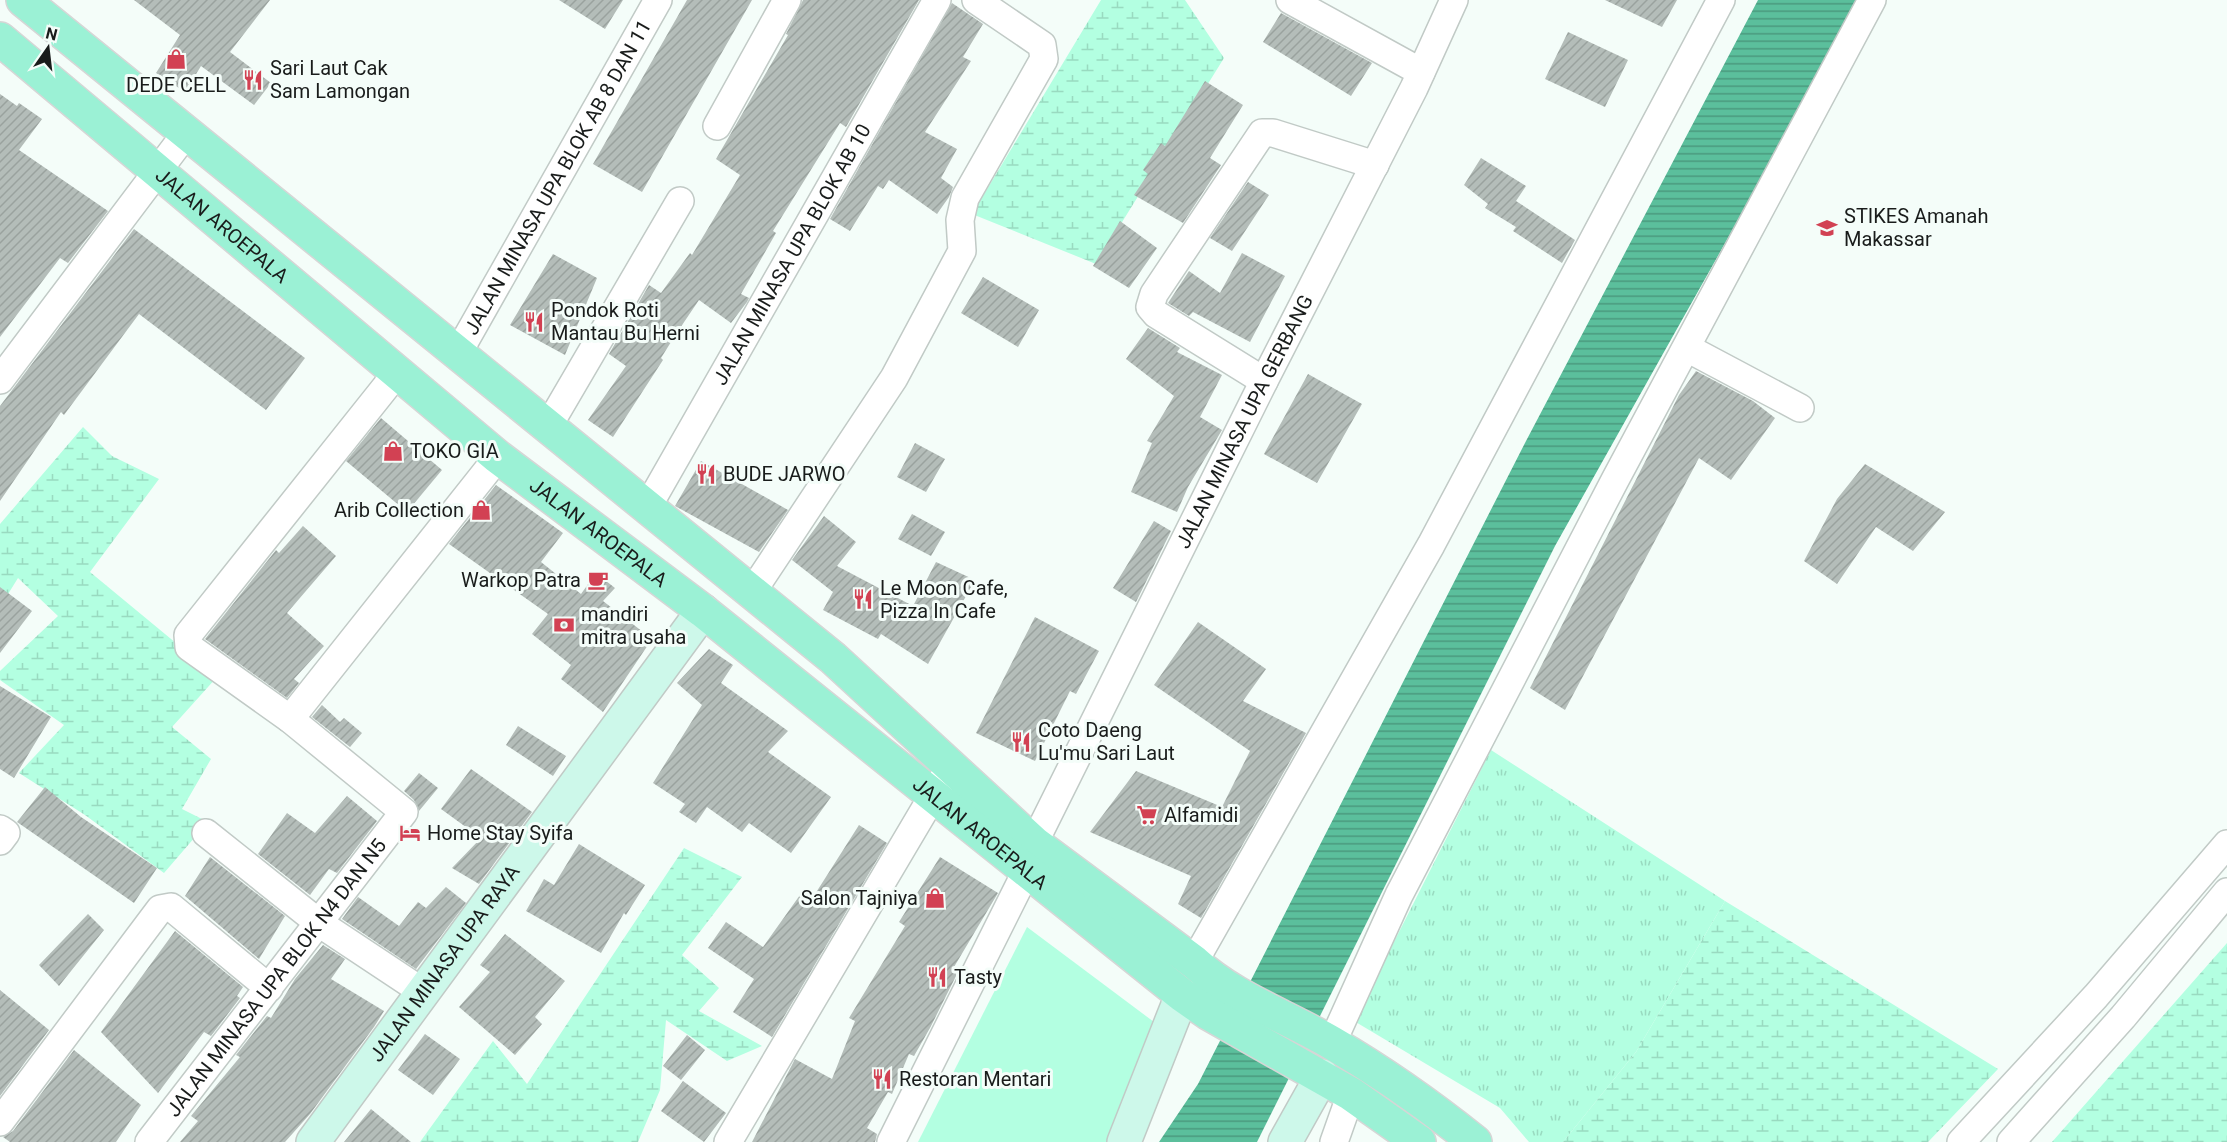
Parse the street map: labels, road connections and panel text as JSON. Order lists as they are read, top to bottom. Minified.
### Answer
{"streets":{"main road":["JALAN AROEPALA"],"street":["JALAN MINASA UPA BLOK AB 8 DAN 11","JALAN MINASA UPA BLOK AB 10","JALAN MINASA UPA GERBANG","JALAN MINASA UPA RAYA","JALAN MINASA UPA BLOK N4 DAN N5"]},"crossings":[["JALAN MINASA UPA BLOK AB 8 DAN 11","JALAN AROEPALA"],["JALAN AROEPALA","JALAN MINASA UPA BLOK AB 10"],["JALAN AROEPALA","JALAN MINASA UPA GERBANG"],["JALAN AROEPALA","JALAN MINASA UPA RAYA"]],"places":{"shop":["DEDE CELL","TOKO GIA","Arib Collection","Salon Tajniya"],"restaurant":["Sari Laut Cak Sam Lamongan","Pondok Roti Mantau Bu Herni","BUDE JARWO","Le Moon Cafe, Pizza In Cafe","Coto Daeng Lu'mu Sari Laut","Tasty","Restoran Mentari"],"school or university":["STIKES Amanah Makassar"],"cafe":["Warkop Patra"],"bank":["mandiri mitra usaha"],"supermarket":["Alfamidi"],"hotel":["Home Stay Syifa"]},"north":"top"}
